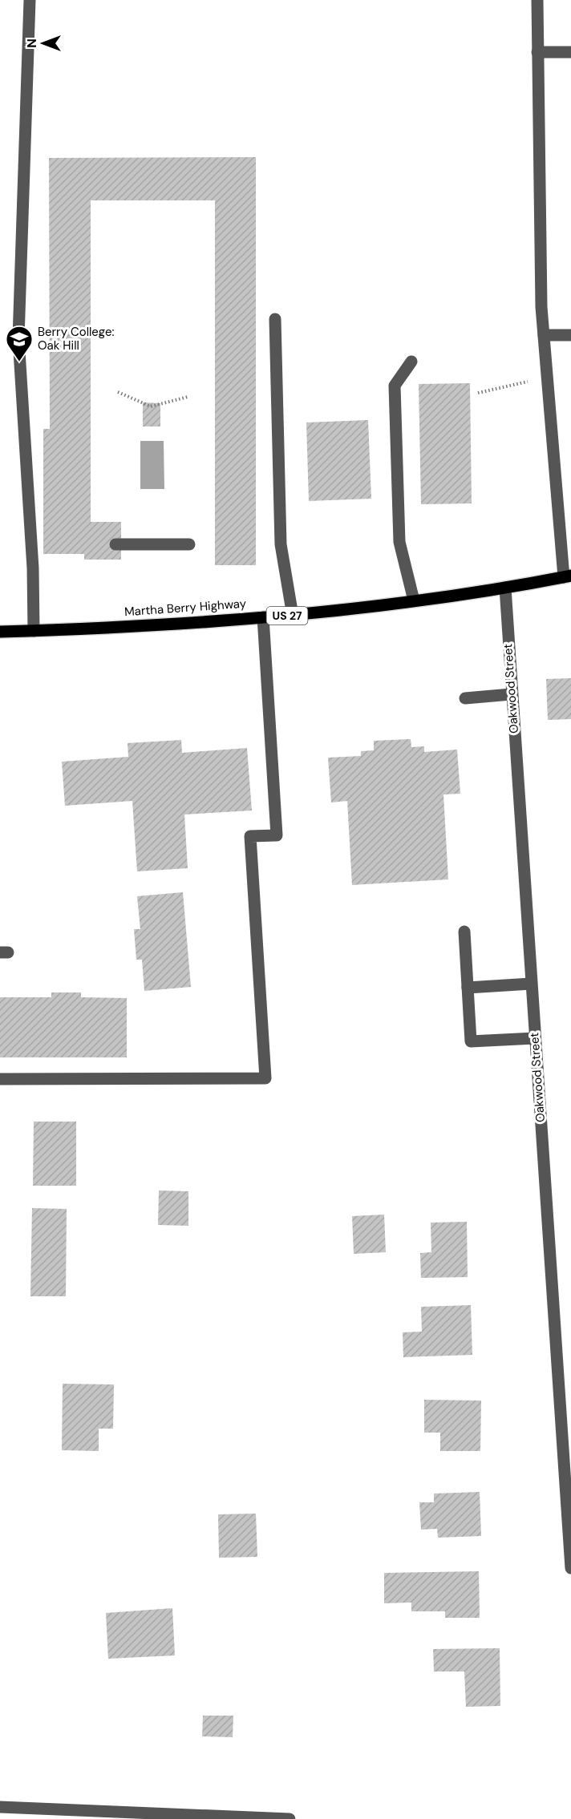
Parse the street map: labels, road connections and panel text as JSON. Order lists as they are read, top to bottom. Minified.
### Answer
{"streets":{"main road":["Martha Berry Highway","US 27"],"street":["Oakwood Street"]},"crossings":[["Martha Berry Highway","Oakwood Street"]],"places":{"school or university":["Berry College: Oak Hill"]},"north":"left"}
